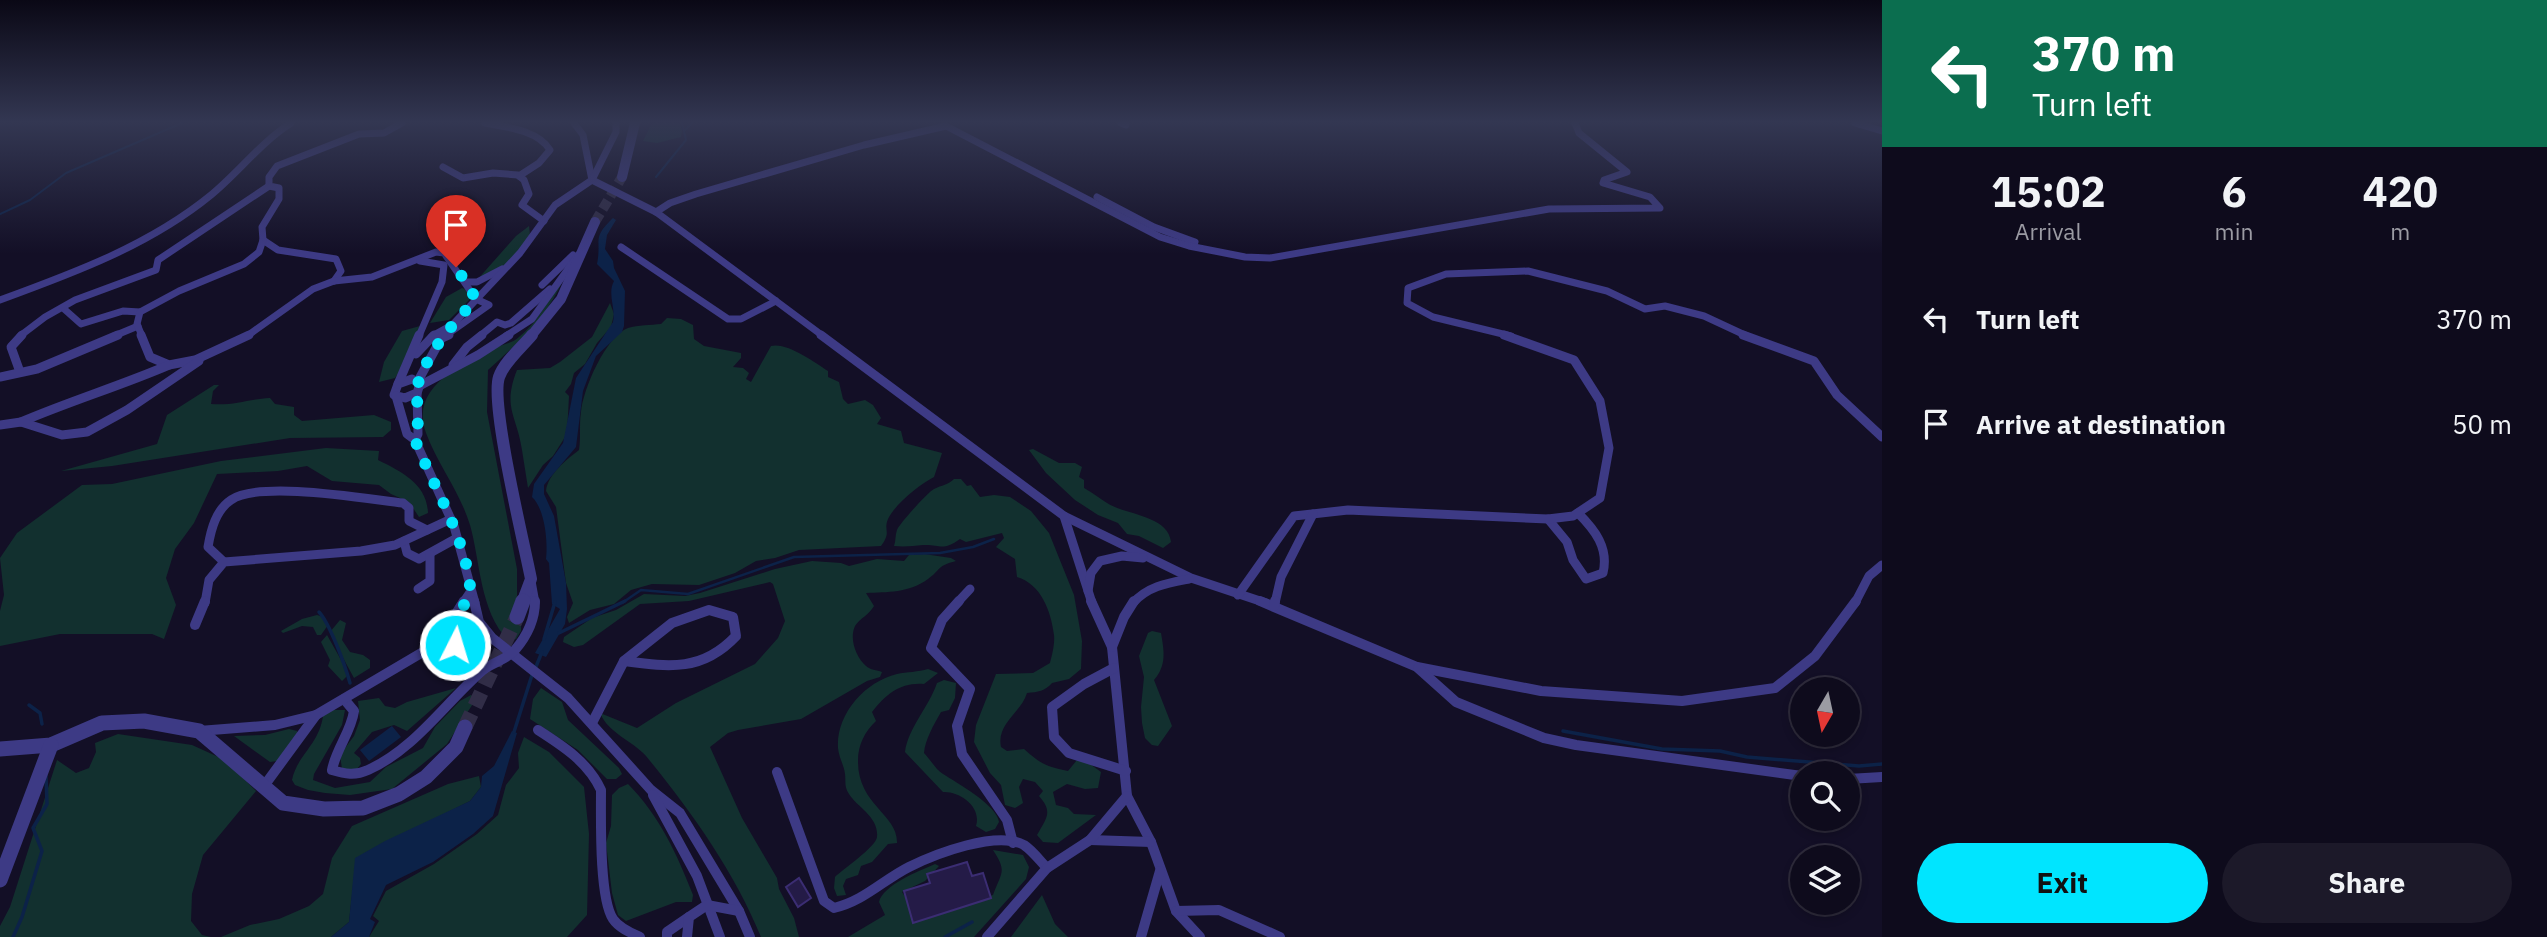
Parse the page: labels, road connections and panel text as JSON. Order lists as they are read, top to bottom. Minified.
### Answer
{"north":"bottom","page":{"turn":["370 m","Turn left"],"eta":["15:02","Arrival","6","min","420","m"],"list":[{"name":"Turn left","value":"370 m"},{"name":"Arrive at destination","value":"50 m"}],"buttons":["Exit","Share"]}}
